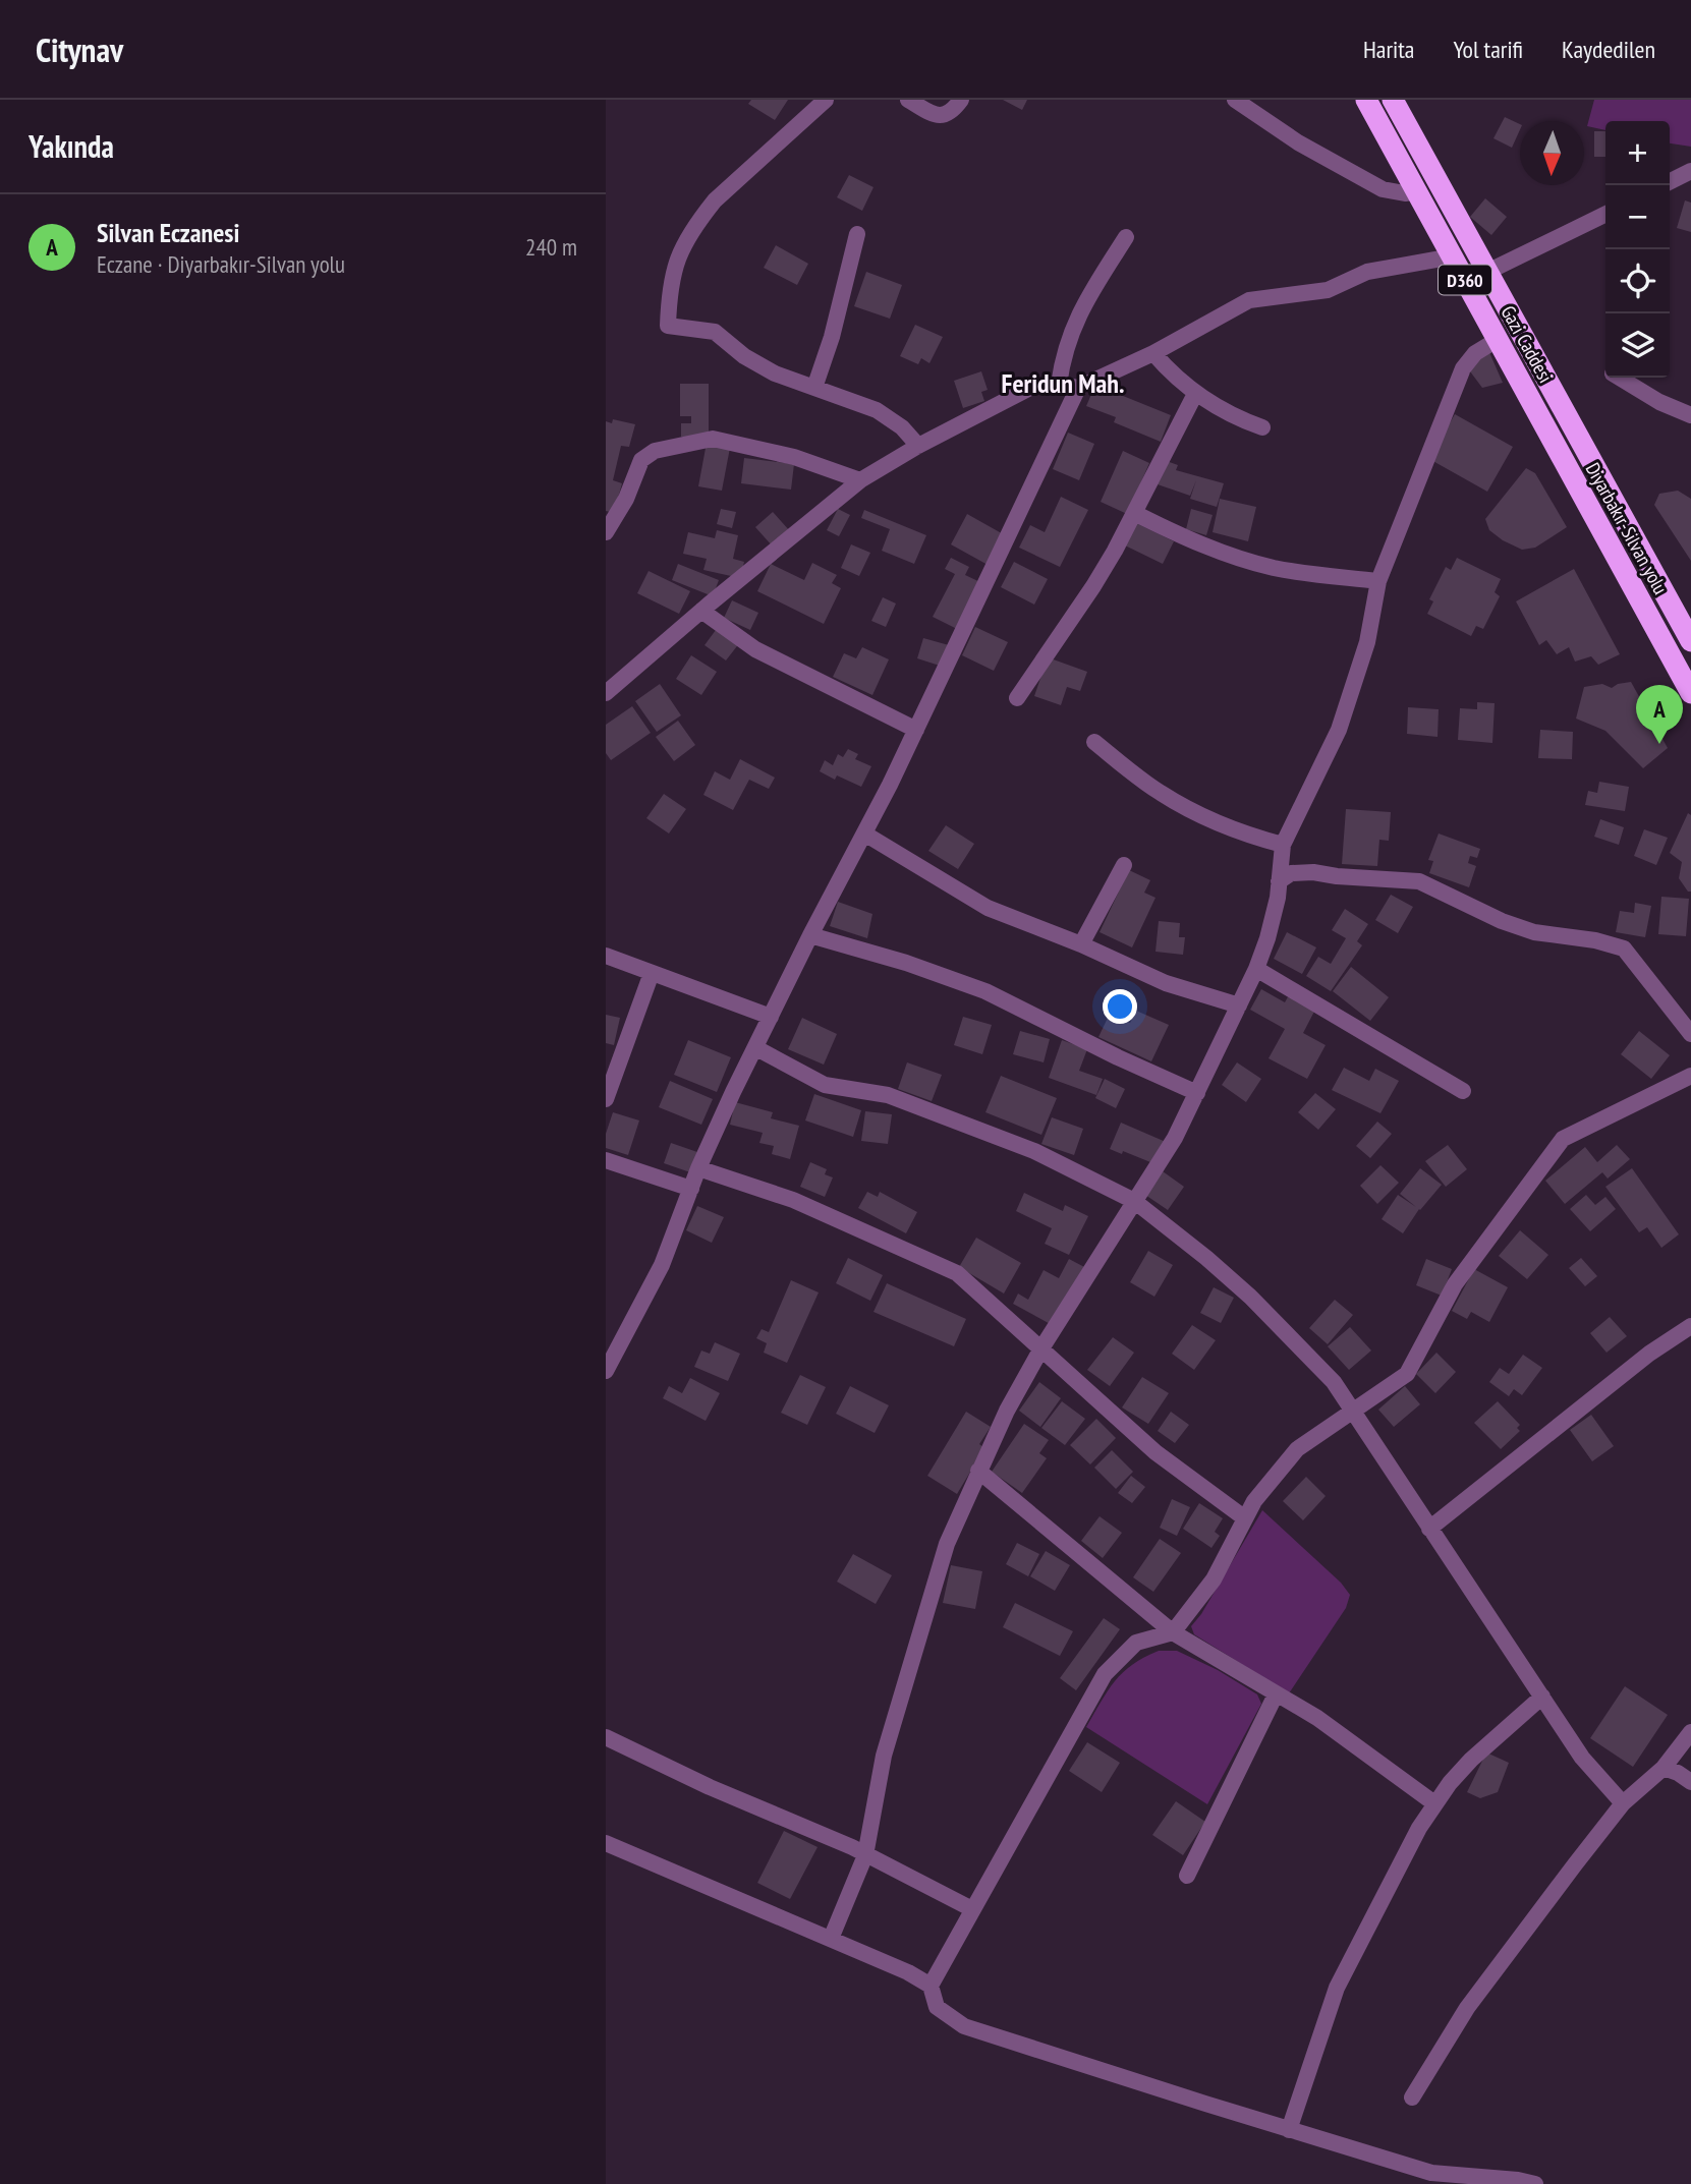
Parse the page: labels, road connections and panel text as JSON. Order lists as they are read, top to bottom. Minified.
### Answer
{"streets":{"highway":["D360","Gazi Caddesi","Diyarbakır-Silvan yolu"]},"crossings":[["Gazi Caddesi","Diyarbakır-Silvan yolu"]],"districts":["Feridun Mah."],"north":"bottom","page":{"header":"Citynav","nav":["Harita","Yol tarifi","Kaydedilen"],"heading":"Yakında","map_buttons":["+","−"],"list":[{"mark":"A","name":"Silvan Eczanesi","note":"Eczane · Diyarbakır-Silvan yolu","value":"240 m"}],"pins":"A"}}
